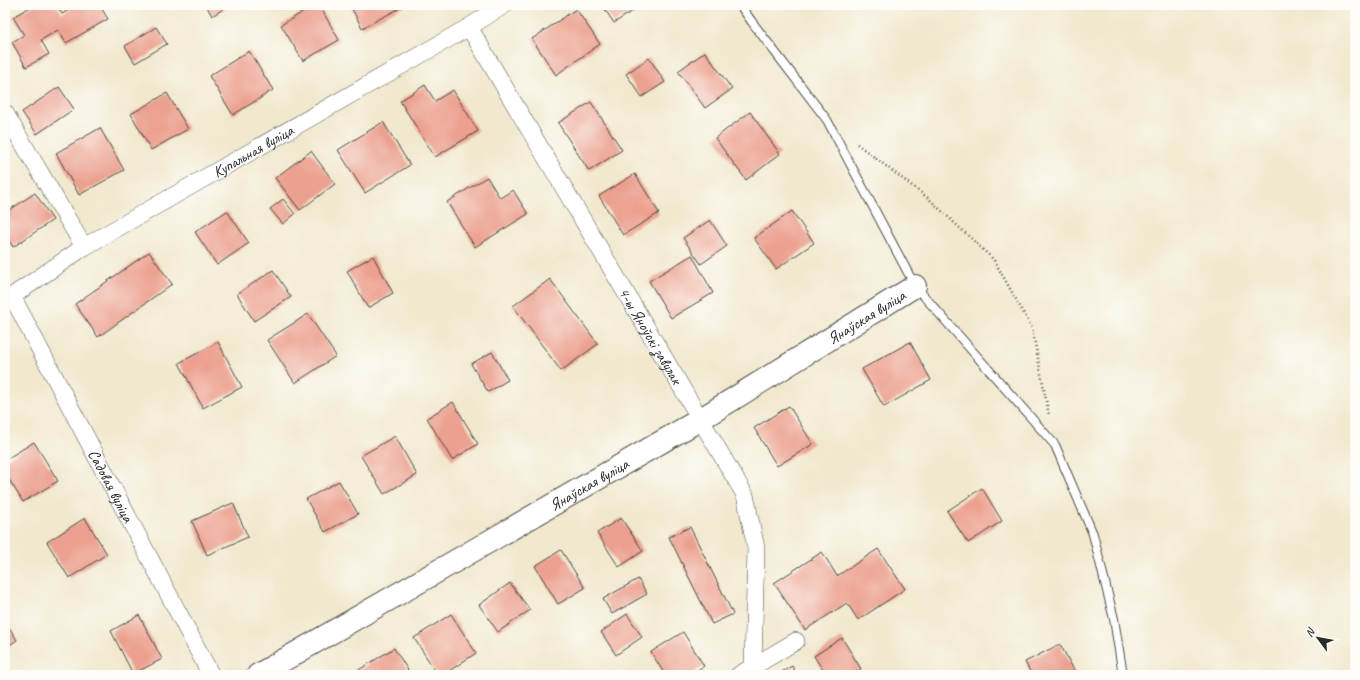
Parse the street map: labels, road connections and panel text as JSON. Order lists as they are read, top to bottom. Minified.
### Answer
{"streets":{"street":["Купальная вуліца","Янаўская вуліца","4-ы Яноўскі завулак","Садовая вуліца"]},"crossings":[["Купальная вуліца","4-ы Яноўскі завулак"],["Купальная вуліца","Садовая вуліца"],["Янаўская вуліца","4-ы Яноўскі завулак"]],"north":"top left"}
